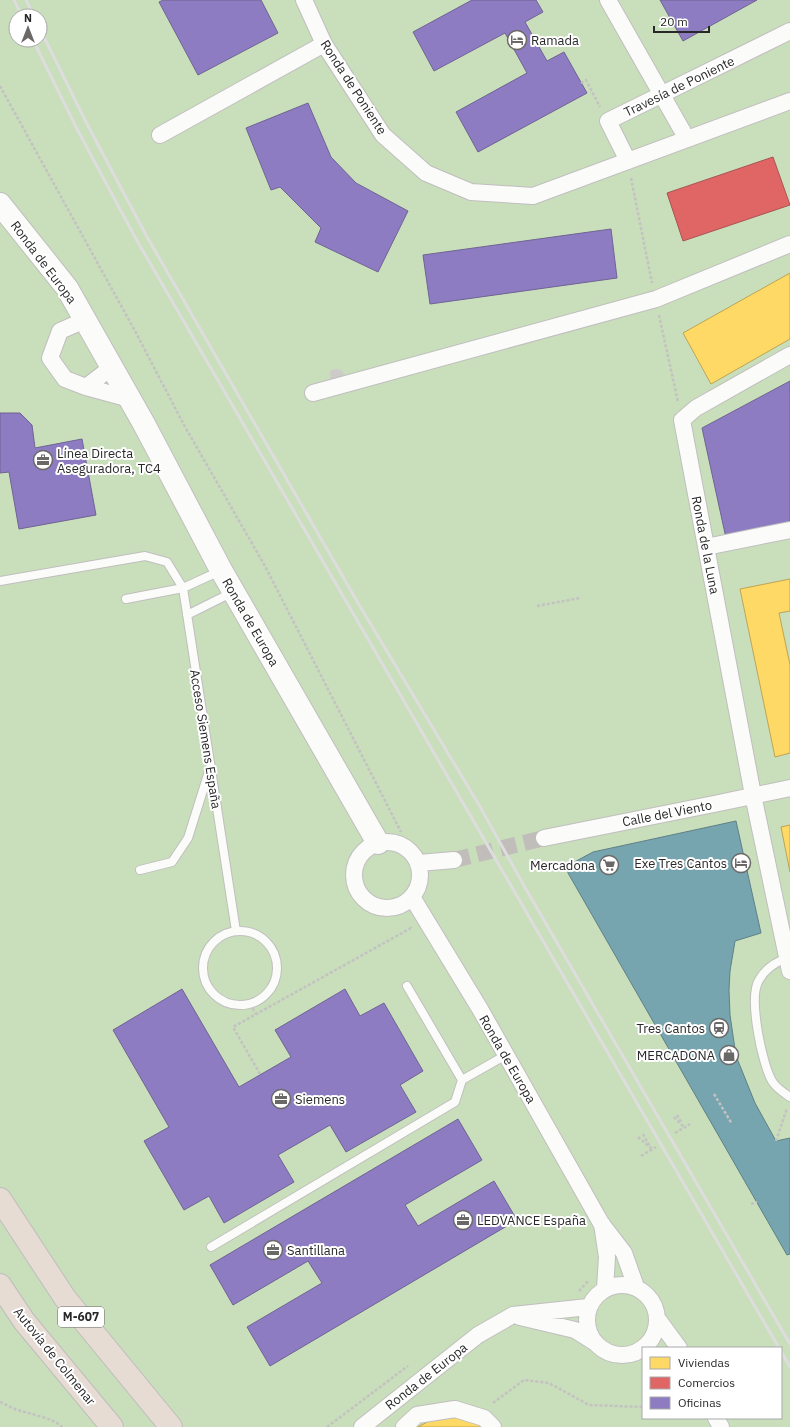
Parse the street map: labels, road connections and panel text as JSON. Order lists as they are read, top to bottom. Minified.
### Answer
{"streets":{"highway":["M-607","Autovía de Colmenar"],"street":["Travesía de Poniente","Ronda de Poniente","Ronda de Europa","Ronda de la Luna","Calle del Viento"],"lane":["Acceso Siemens España"]},"crossings":[["Travesía de Poniente","Ronda de Poniente"],["Ronda de la Luna","Calle del Viento"]],"places":{"hotel":["Ramada","Exe Tres Cantos"],"office":["Línea Directa Aseguradora, TC4","Siemens","LEDVANCE España","Santillana"],"supermarket":["Mercadona"],"station":["Tres Cantos"],"shop":["MERCADONA"]},"legend":["Viviendas","Comercios","Oficinas"],"scale_bar":"20 m","north":"top"}
